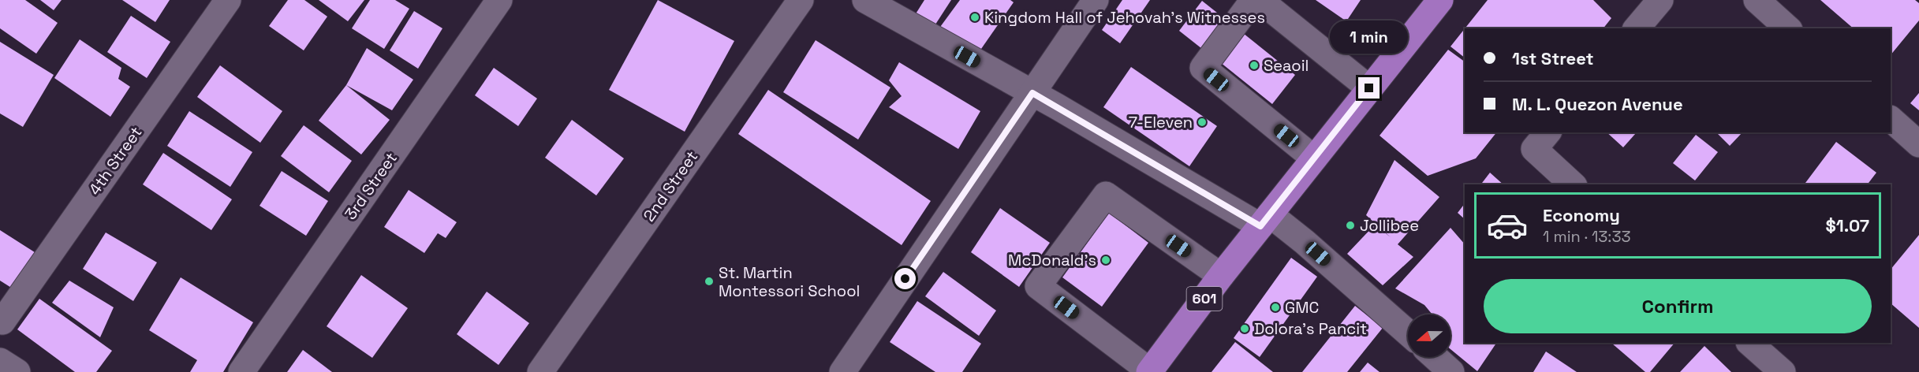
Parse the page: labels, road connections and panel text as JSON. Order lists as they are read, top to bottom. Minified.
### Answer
{"streets":{"main road":["601"],"street":["4th Street","3rd Street","2nd Street"]},"places":["Kingdom Hall of Jehovah's Witnesses","Seaoil","7-Eleven","Jollibee","McDonald's","St. Martin Montessori School","GMC","Dolora's Pancit"],"north":"left","page":{"bubble":"1 min","banner":["1st Street","M. L. Quezon Avenue"],"list":[{"name":"Economy","note":"1 min · 13:33","value":"$1.07"}],"buttons":"Confirm"}}
